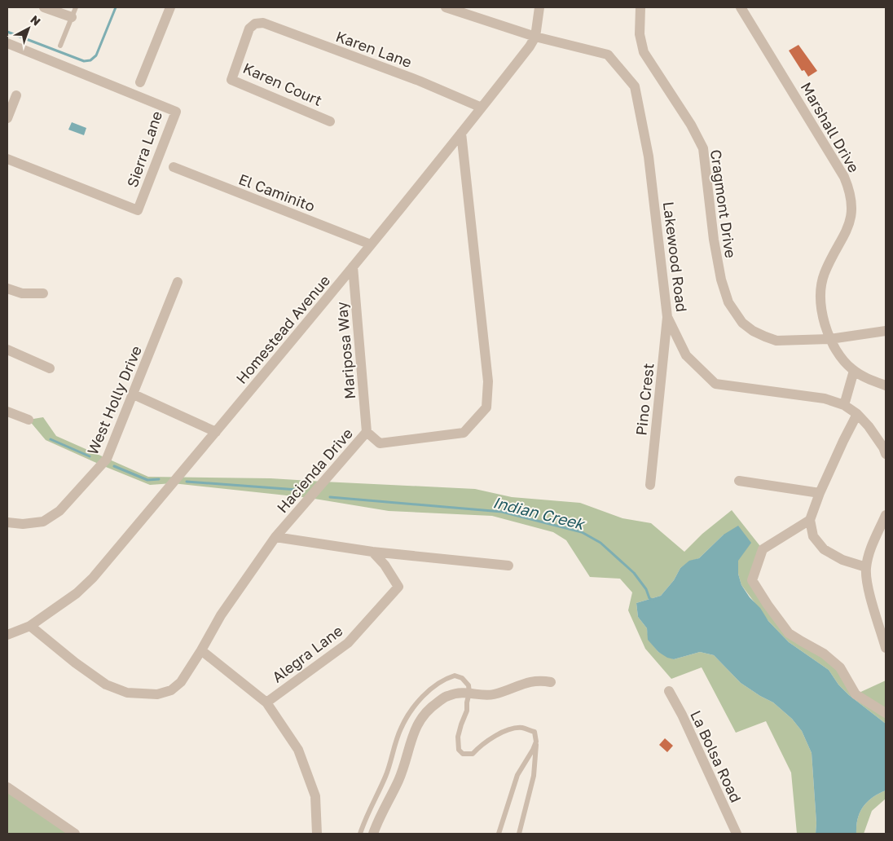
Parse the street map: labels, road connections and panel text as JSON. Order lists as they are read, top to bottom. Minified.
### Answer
{"streets":{"street":["Karen Lane","Karen Court","Marshall Drive","Sierra Lane","El Caminito","Cragmont Drive","Lakewood Road","Homestead Avenue","Mariposa Way","Pino Crest","West Holly Drive","Hacienda Drive","Alegra Lane","La Bolsa Road"]},"crossings":[["Karen Lane","Karen Court"],["Karen Lane","Homestead Avenue"],["Marshall Drive","Cragmont Drive"],["El Caminito","Homestead Avenue"],["Lakewood Road","Homestead Avenue"],["Lakewood Road","Pino Crest"],["Homestead Avenue","Mariposa Way"],["Homestead Avenue","Hacienda Drive"],["Mariposa Way","Hacienda Drive"]],"water":["Indian Creek"],"north":"top right"}
